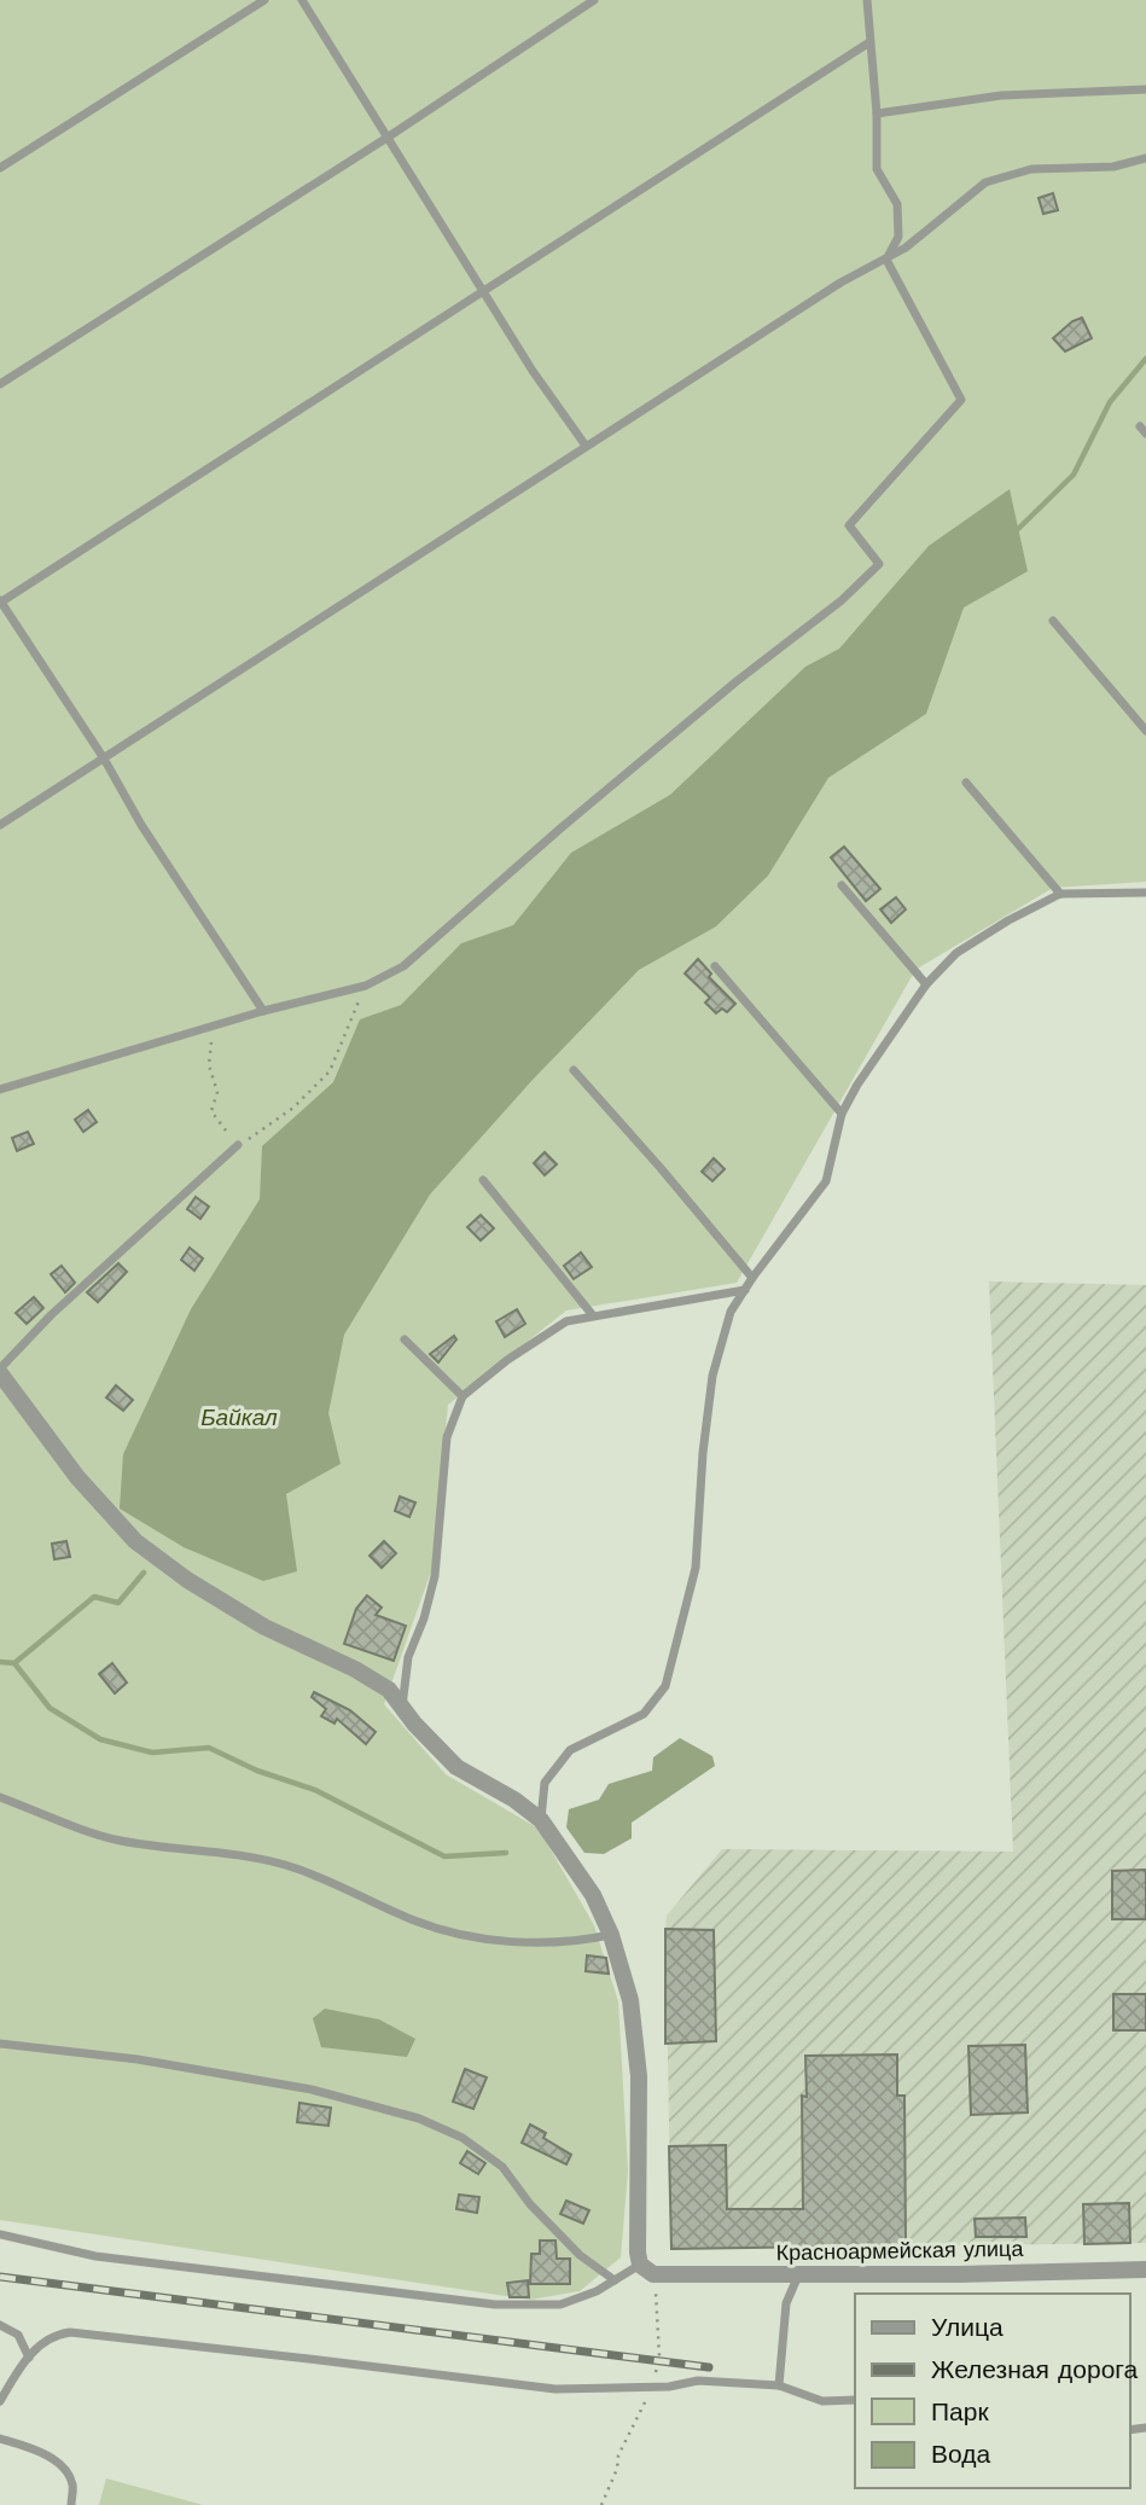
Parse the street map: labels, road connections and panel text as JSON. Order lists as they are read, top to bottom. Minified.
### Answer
{"streets":{"street":["Красноармейская улица"]},"water":["Байкал"],"legend":["Улица","Железная дорога","Парк","Вода"]}
